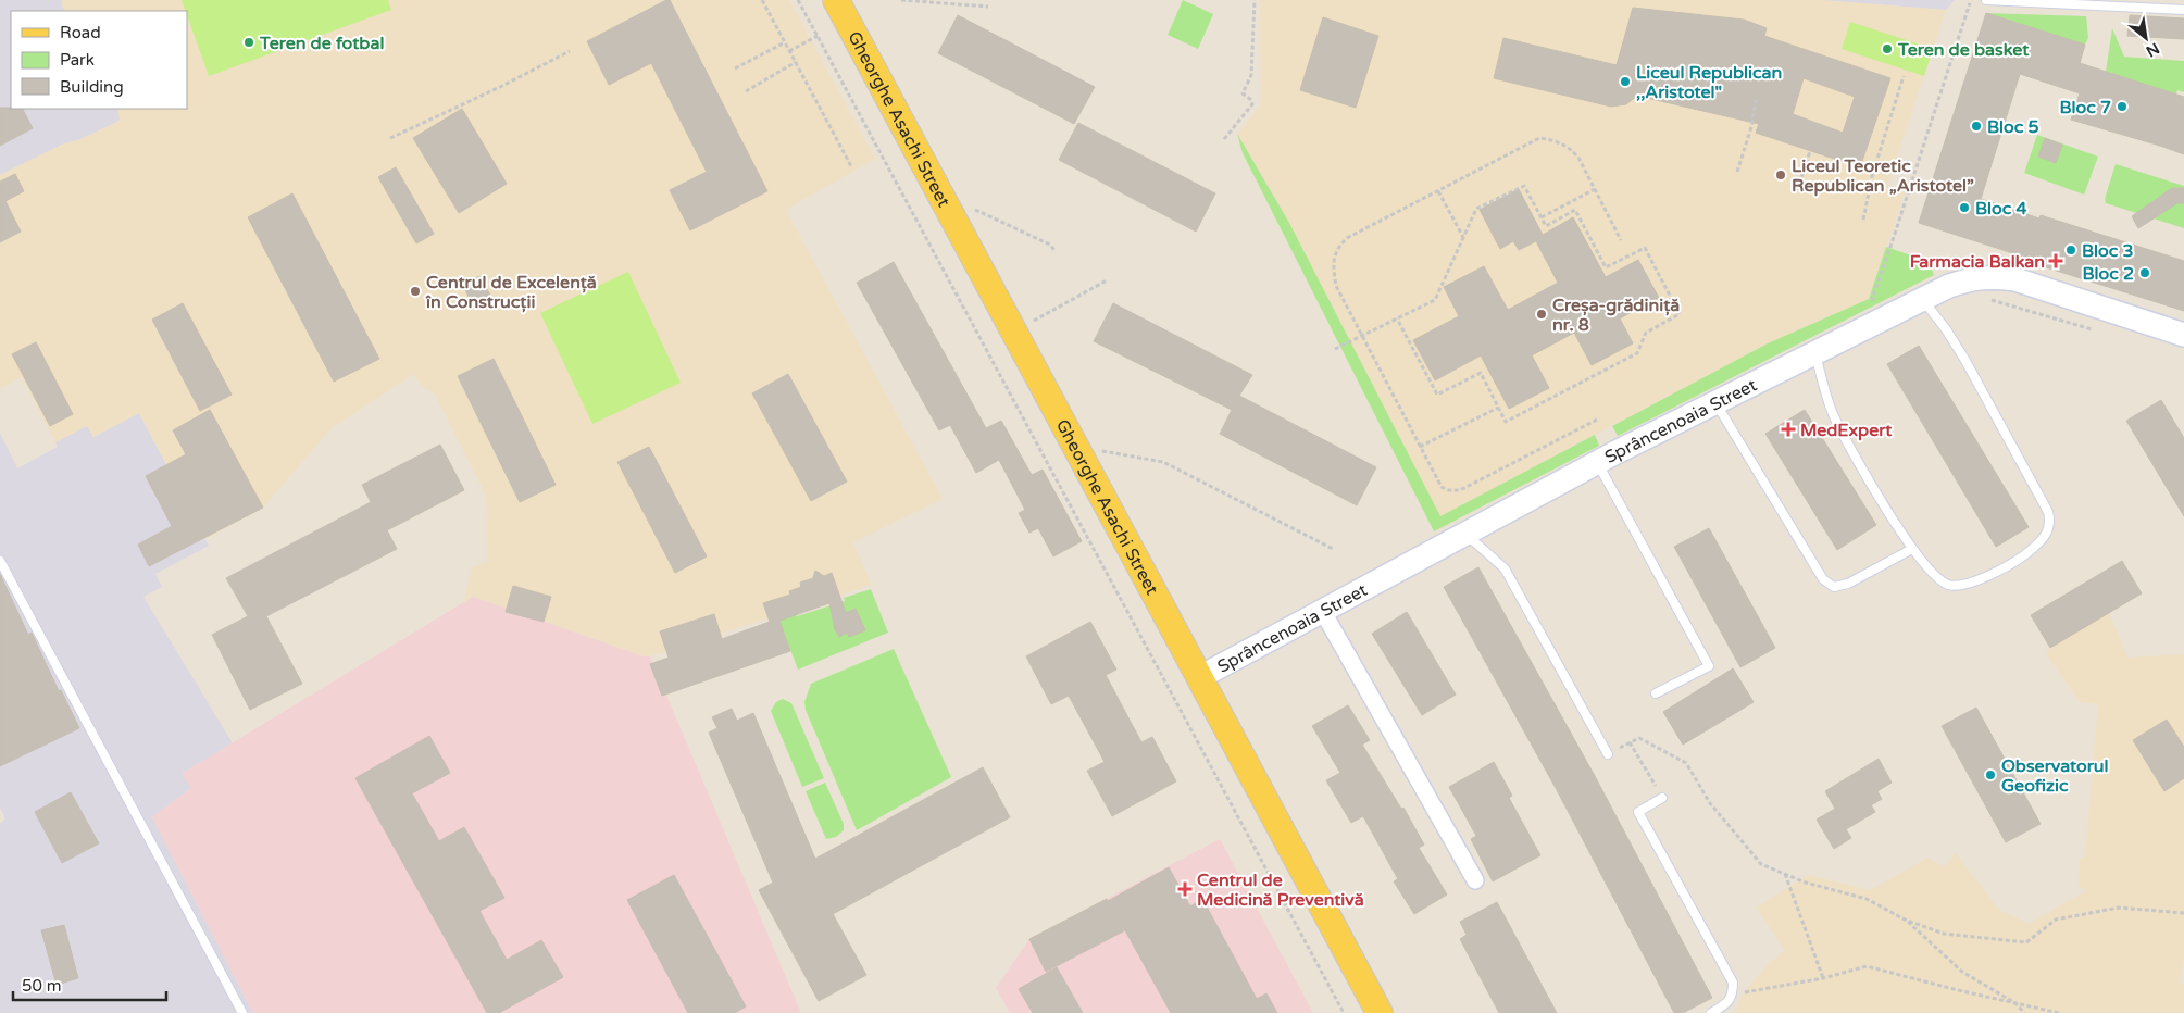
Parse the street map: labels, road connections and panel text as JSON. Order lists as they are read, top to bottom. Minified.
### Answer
{"streets":{"main road":["Gheorghe Asachi Street"],"street":["Sprâncenoaia Street"]},"crossings":[["Gheorghe Asachi Street","Sprâncenoaia Street"]],"places":{"other":["Teren de fotbal","Teren de basket","Liceul Republican ,,Aristotel\"","Bloc 7","Bloc 5","Liceul Teoretic Republican „Aristotel”","Bloc 4","Bloc 3","Bloc 2","Centrul de Excelență în Construcții","Creșa-grădiniță nr. 8","Observatorul Geofizic"],"health":["Farmacia Balkan","MedExpert","Centrul de Medicină Preventivă"]},"legend":["Road","Park","Building"],"scale_bar":"50 m","north":"bottom right"}
